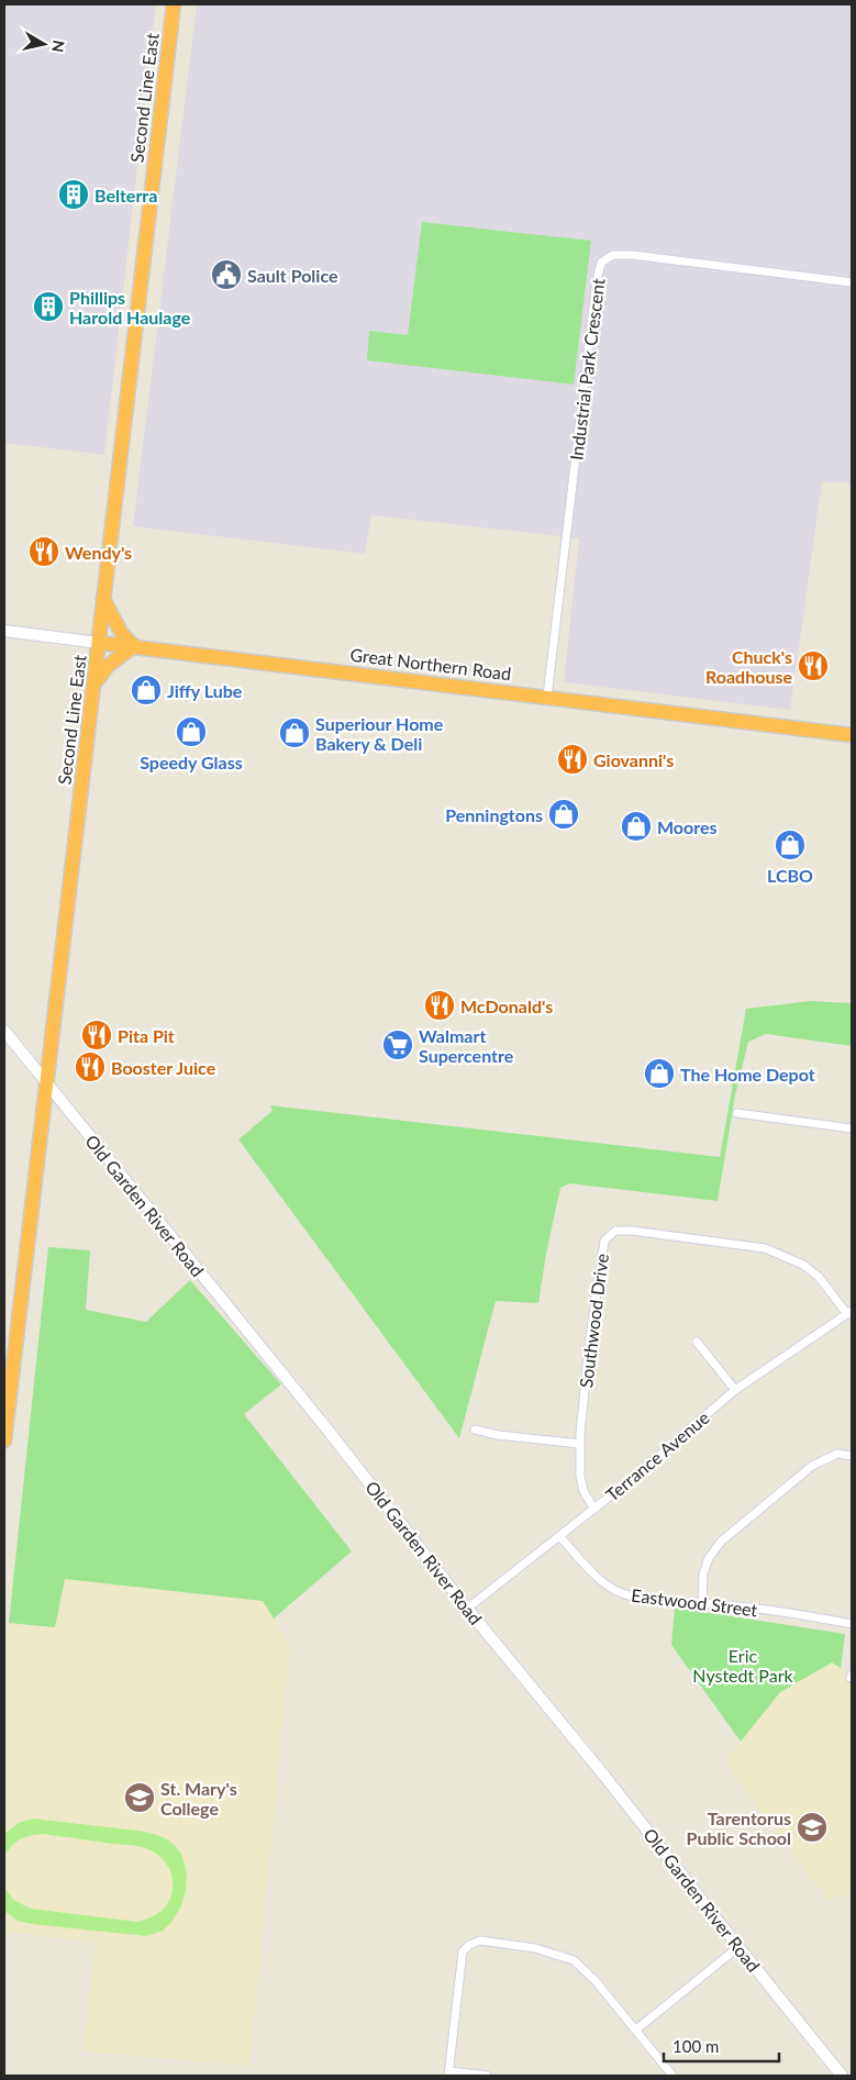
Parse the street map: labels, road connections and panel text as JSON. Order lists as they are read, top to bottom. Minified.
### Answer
{"streets":{"highway":["Second Line East","Great Northern Road"],"main road":["Old Garden River Road"],"street":["Industrial Park Crescent","Southwood Drive","Terrance Avenue","Eastwood Street"]},"crossings":[["Second Line East","Great Northern Road"],["Second Line East","Old Garden River Road"],["Industrial Park Crescent","Great Northern Road"],["Old Garden River Road","Terrance Avenue"],["Southwood Drive","Terrance Avenue"],["Terrance Avenue","Eastwood Street"]],"parks":["Eric Nystedt Park"],"places":{"building":["Belterra","Phillips Harold Haulage"],"public building":["Sault Police"],"restaurant":["Wendy's","Chuck's Roadhouse","Giovanni's","McDonald's","Pita Pit","Booster Juice"],"shop":["Jiffy Lube","Speedy Glass","Superiour Home Bakery & Deli","Penningtons","Moores","LCBO","The Home Depot"],"supermarket":["Walmart Supercentre"],"school or university":["St. Mary's College","Tarentorus Public School"]},"scale_bar":"100 m","north":"right"}
